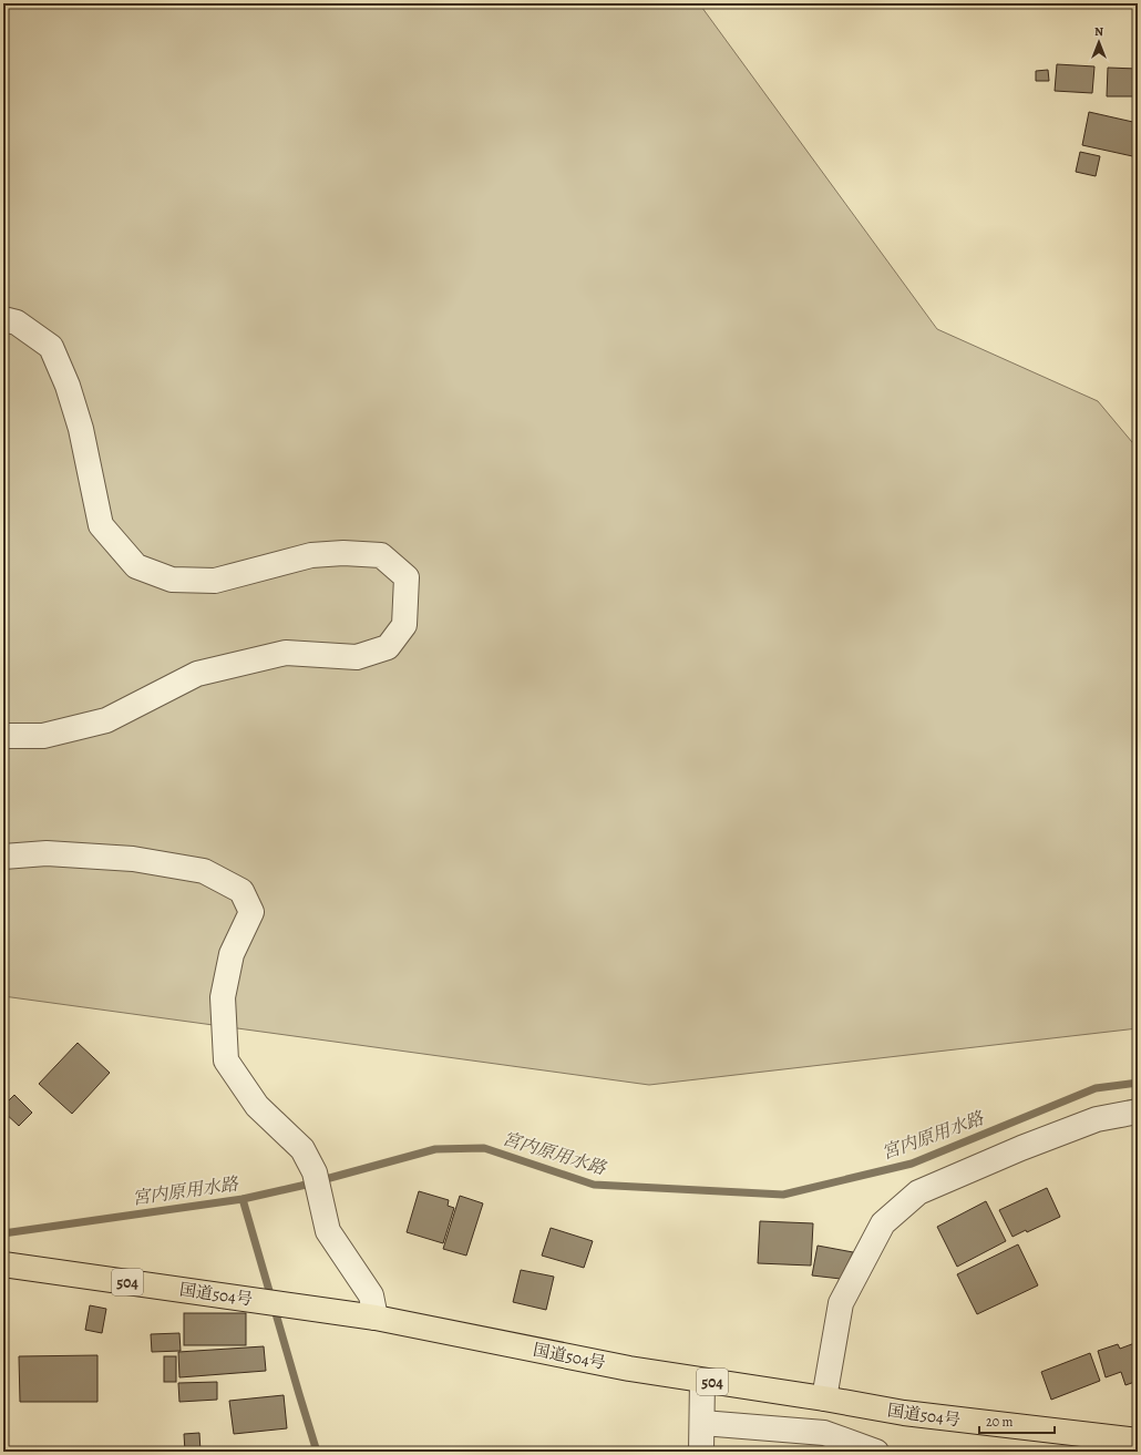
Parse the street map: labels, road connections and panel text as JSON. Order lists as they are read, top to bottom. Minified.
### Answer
{"streets":{"highway":["504","国道504号"]},"water":["宮内原用水路"],"scale_bar":"20 m","north":"top"}
